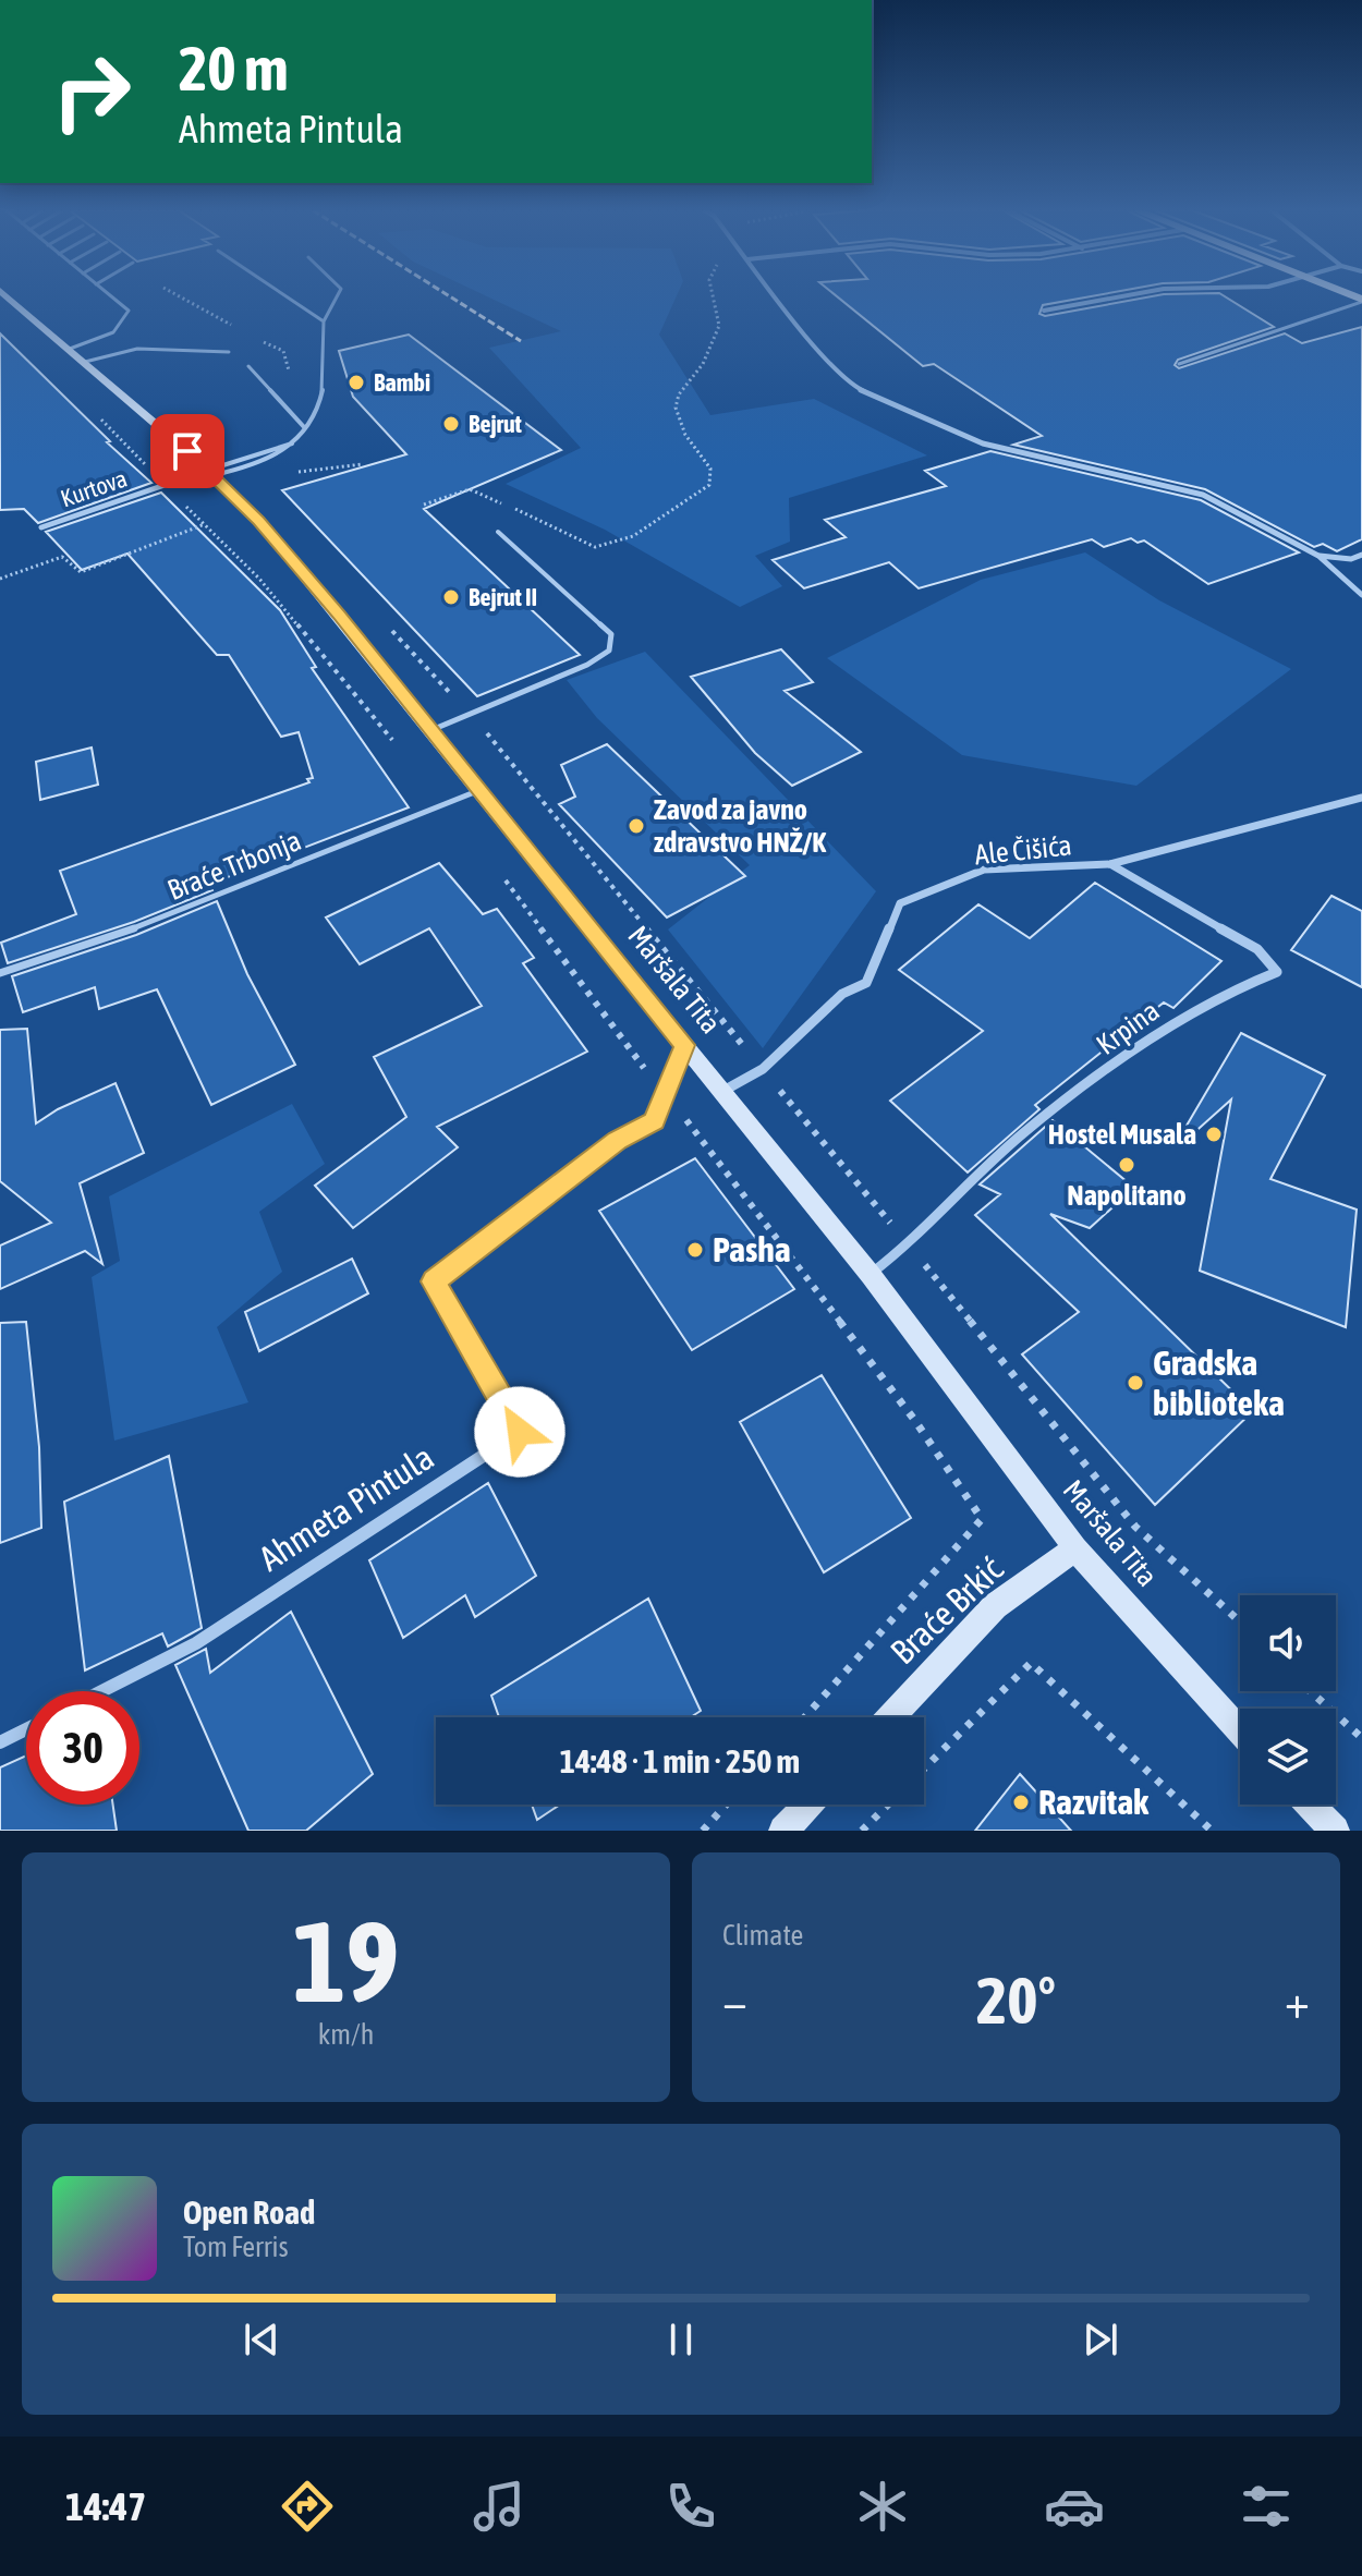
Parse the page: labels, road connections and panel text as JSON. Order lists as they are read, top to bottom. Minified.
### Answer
{"streets":{"street":["Kurtova","Ale Čišića","Maršala Tita","Krpina","Ahmeta Pintula","Braće Brkić"],"lane":["Braće Trbonja"]},"crossings":[["Kurtova","Maršala Tita"],["Ale Čišića","Maršala Tita"],["Ale Čišića","Krpina"],["Braće Trbonja","Maršala Tita"],["Maršala Tita","Krpina"],["Maršala Tita","Ahmeta Pintula"],["Maršala Tita","Braće Brkić"]],"places":["Bambi","Bejrut","Bejrut II","Zavod za javno zdravstvo HNŽ/K","Hostel Musala","Napolitano","Pasha","Gradska biblioteka","Razvitak"],"page":{"turn":["20 m","Ahmeta Pintula"],"limit":"30","trip":"14:48 · 1 min · 250 m","tile":[["19","km/h"],"Climate"],"heat":["−","20°","+"],"song":["Open Road","Tom Ferris"],"tabs":"14:47"}}
